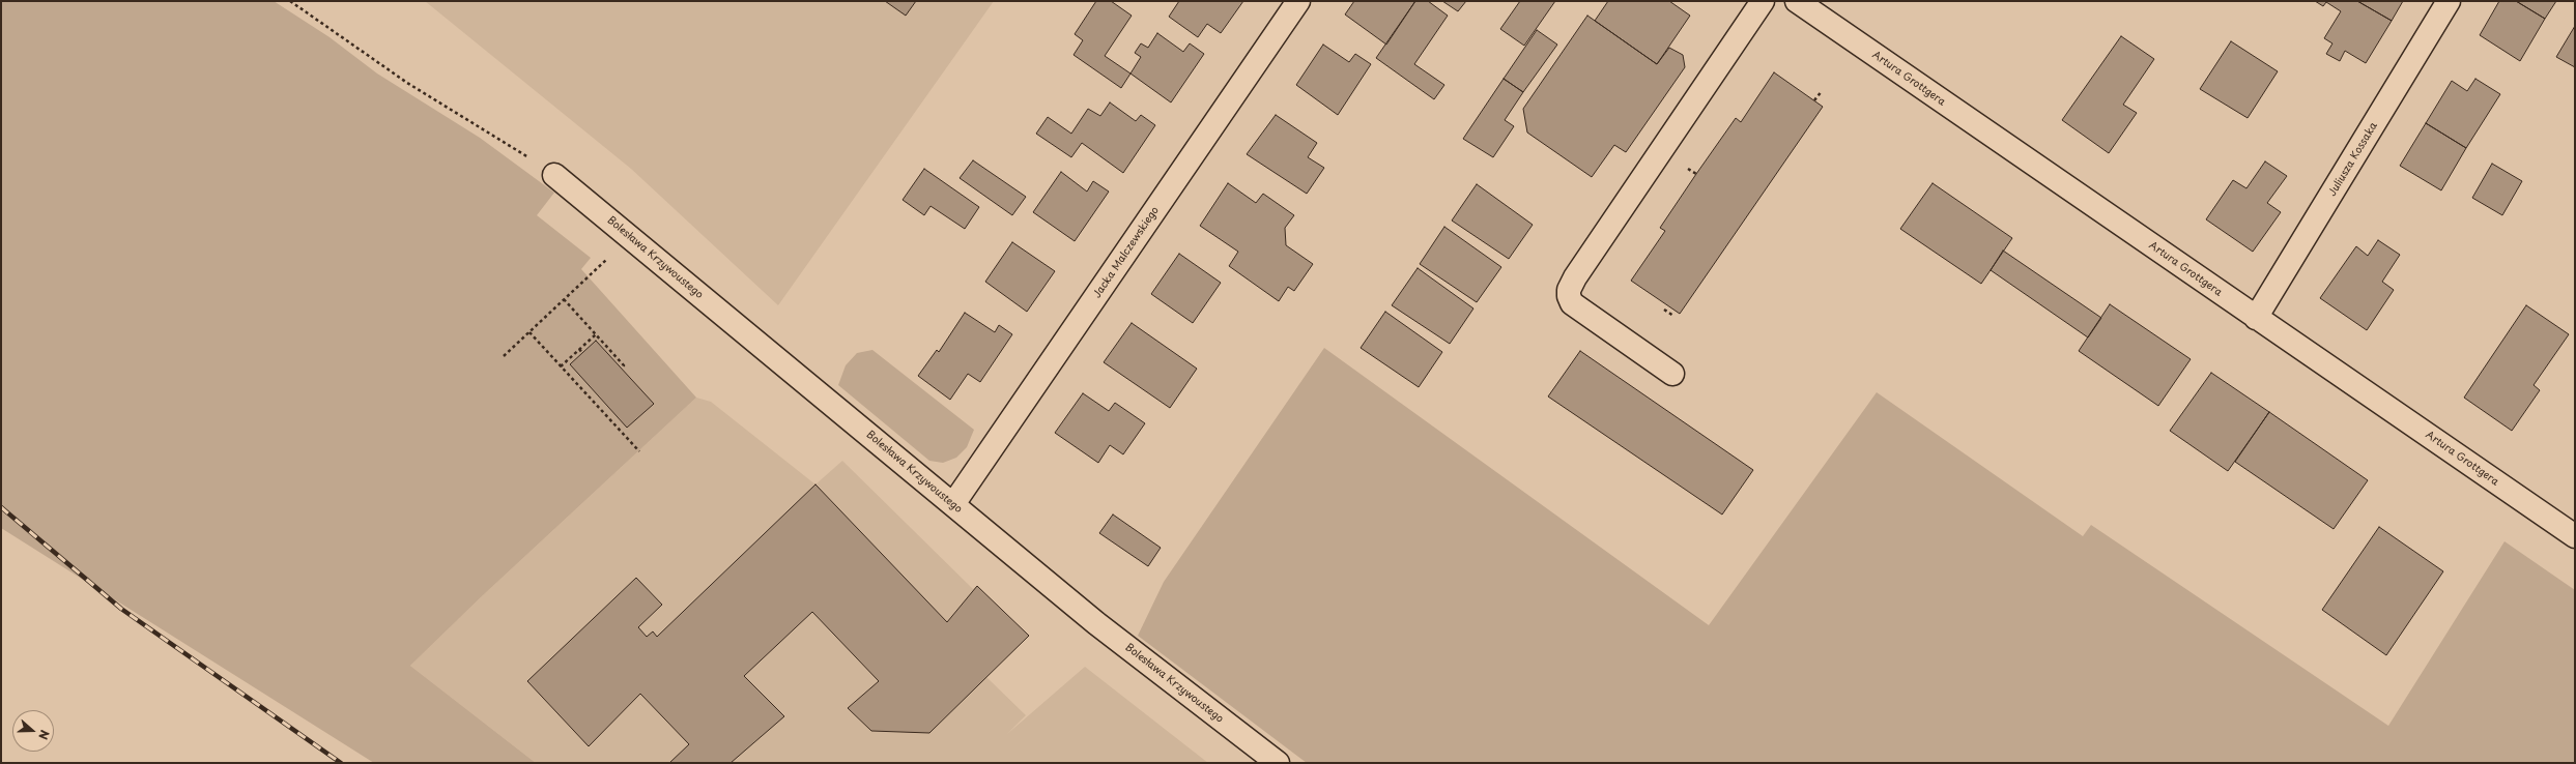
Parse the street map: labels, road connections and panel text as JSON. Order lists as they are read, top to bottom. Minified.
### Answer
{"streets":{"street":["Artura Grottgera","Juliusza Kossaka","Jacka Malczewskiego","Bolesława Krzywoustego"]},"crossings":[["Artura Grottgera","Juliusza Kossaka"],["Jacka Malczewskiego","Bolesława Krzywoustego"]],"north":"right"}
